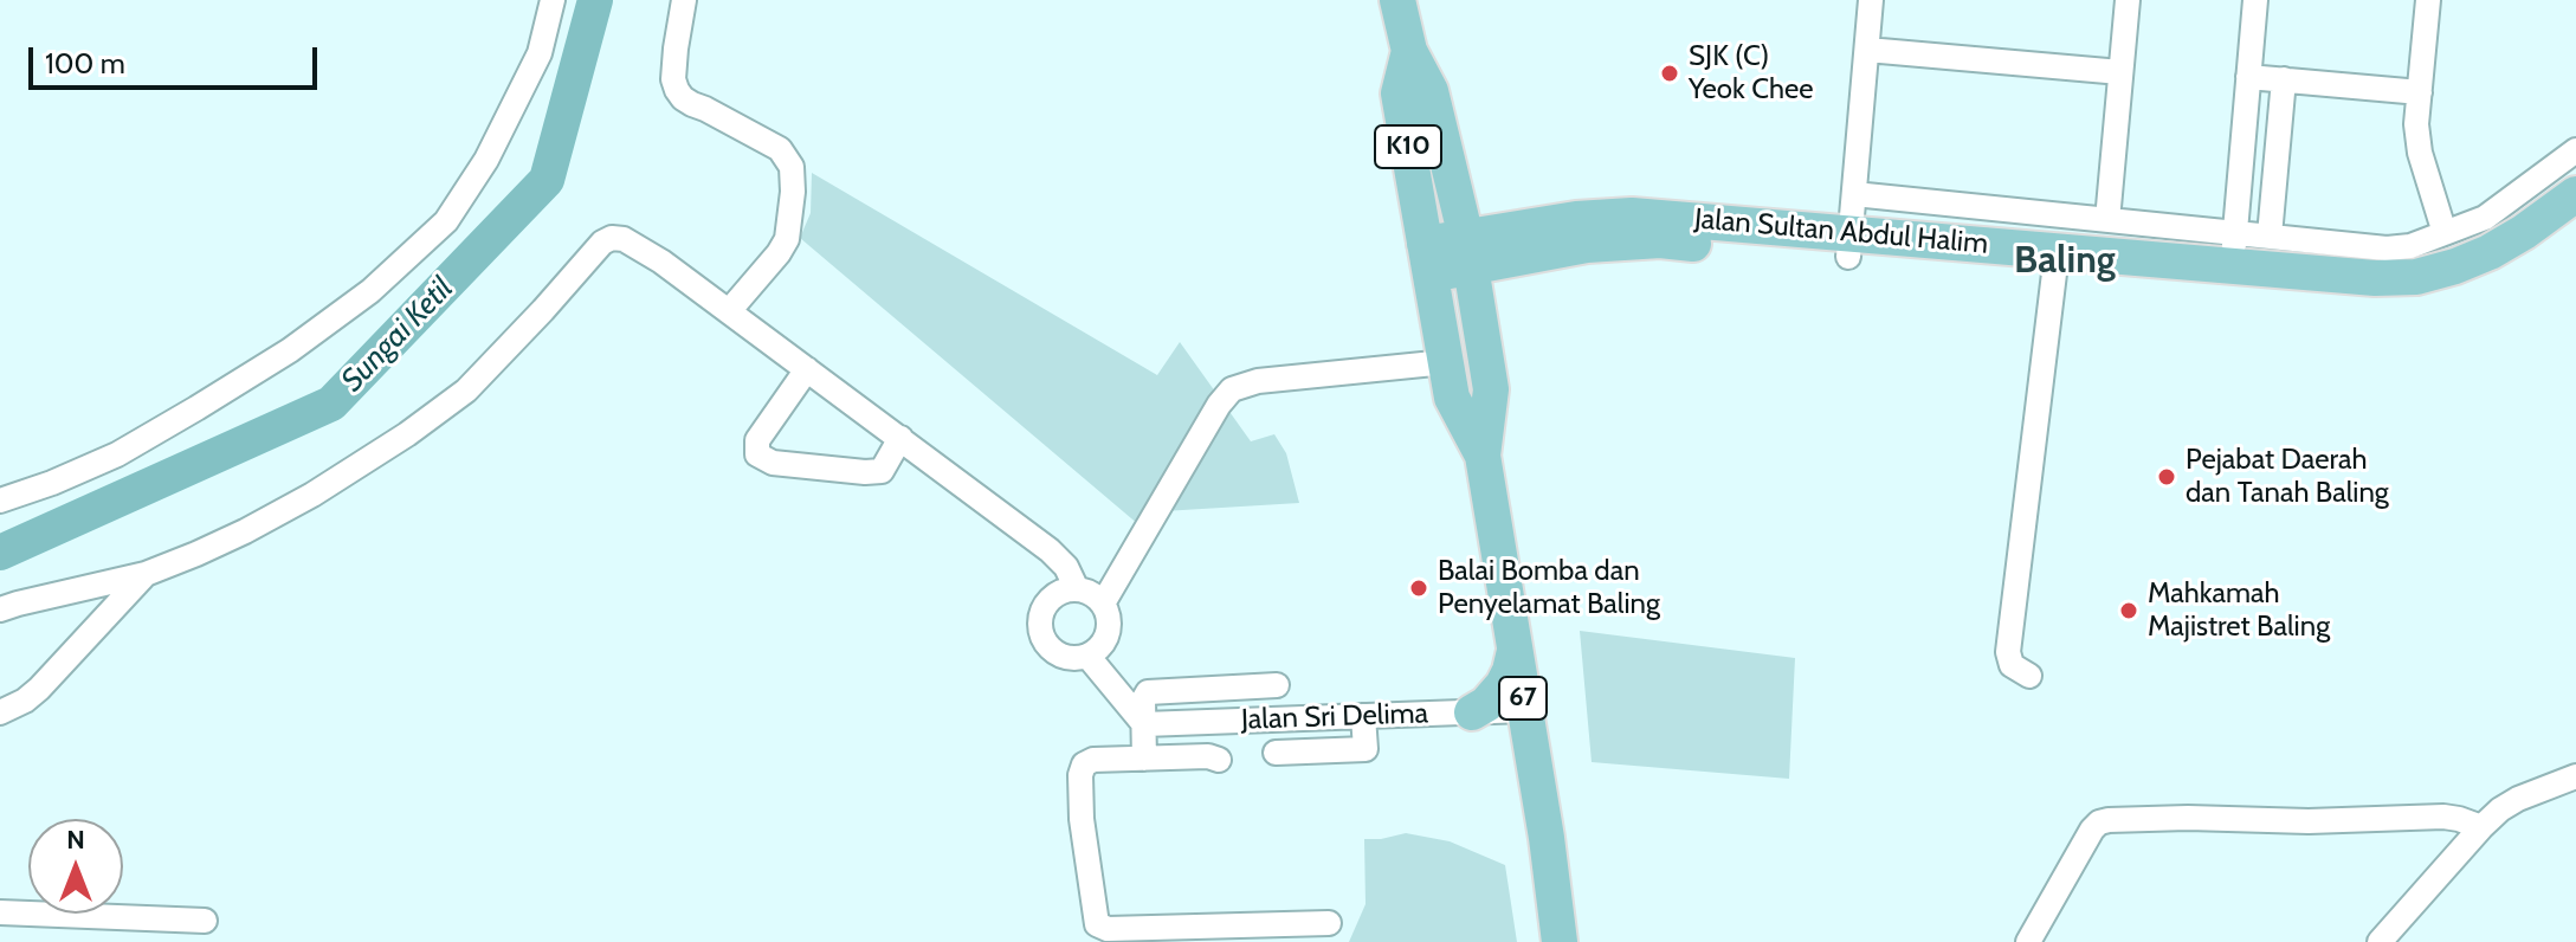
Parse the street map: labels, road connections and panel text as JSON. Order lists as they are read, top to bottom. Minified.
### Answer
{"streets":{"main road":["K10","Jalan Sultan Abdul Halim","67"],"street":["Jalan Sri Delima"]},"crossings":[["K10","Jalan Sultan Abdul Halim"],["K10","67"],["Jalan Sultan Abdul Halim","67"],["67","Jalan Sri Delima"]],"districts":["Baling"],"water":["Sungai Ketil"],"places":["SJK (C) Yeok Chee","Pejabat Daerah dan Tanah Baling","Balai Bomba dan Penyelamat Baling","Mahkamah Majistret Baling"],"scale_bar":"100 m","north":"top"}
